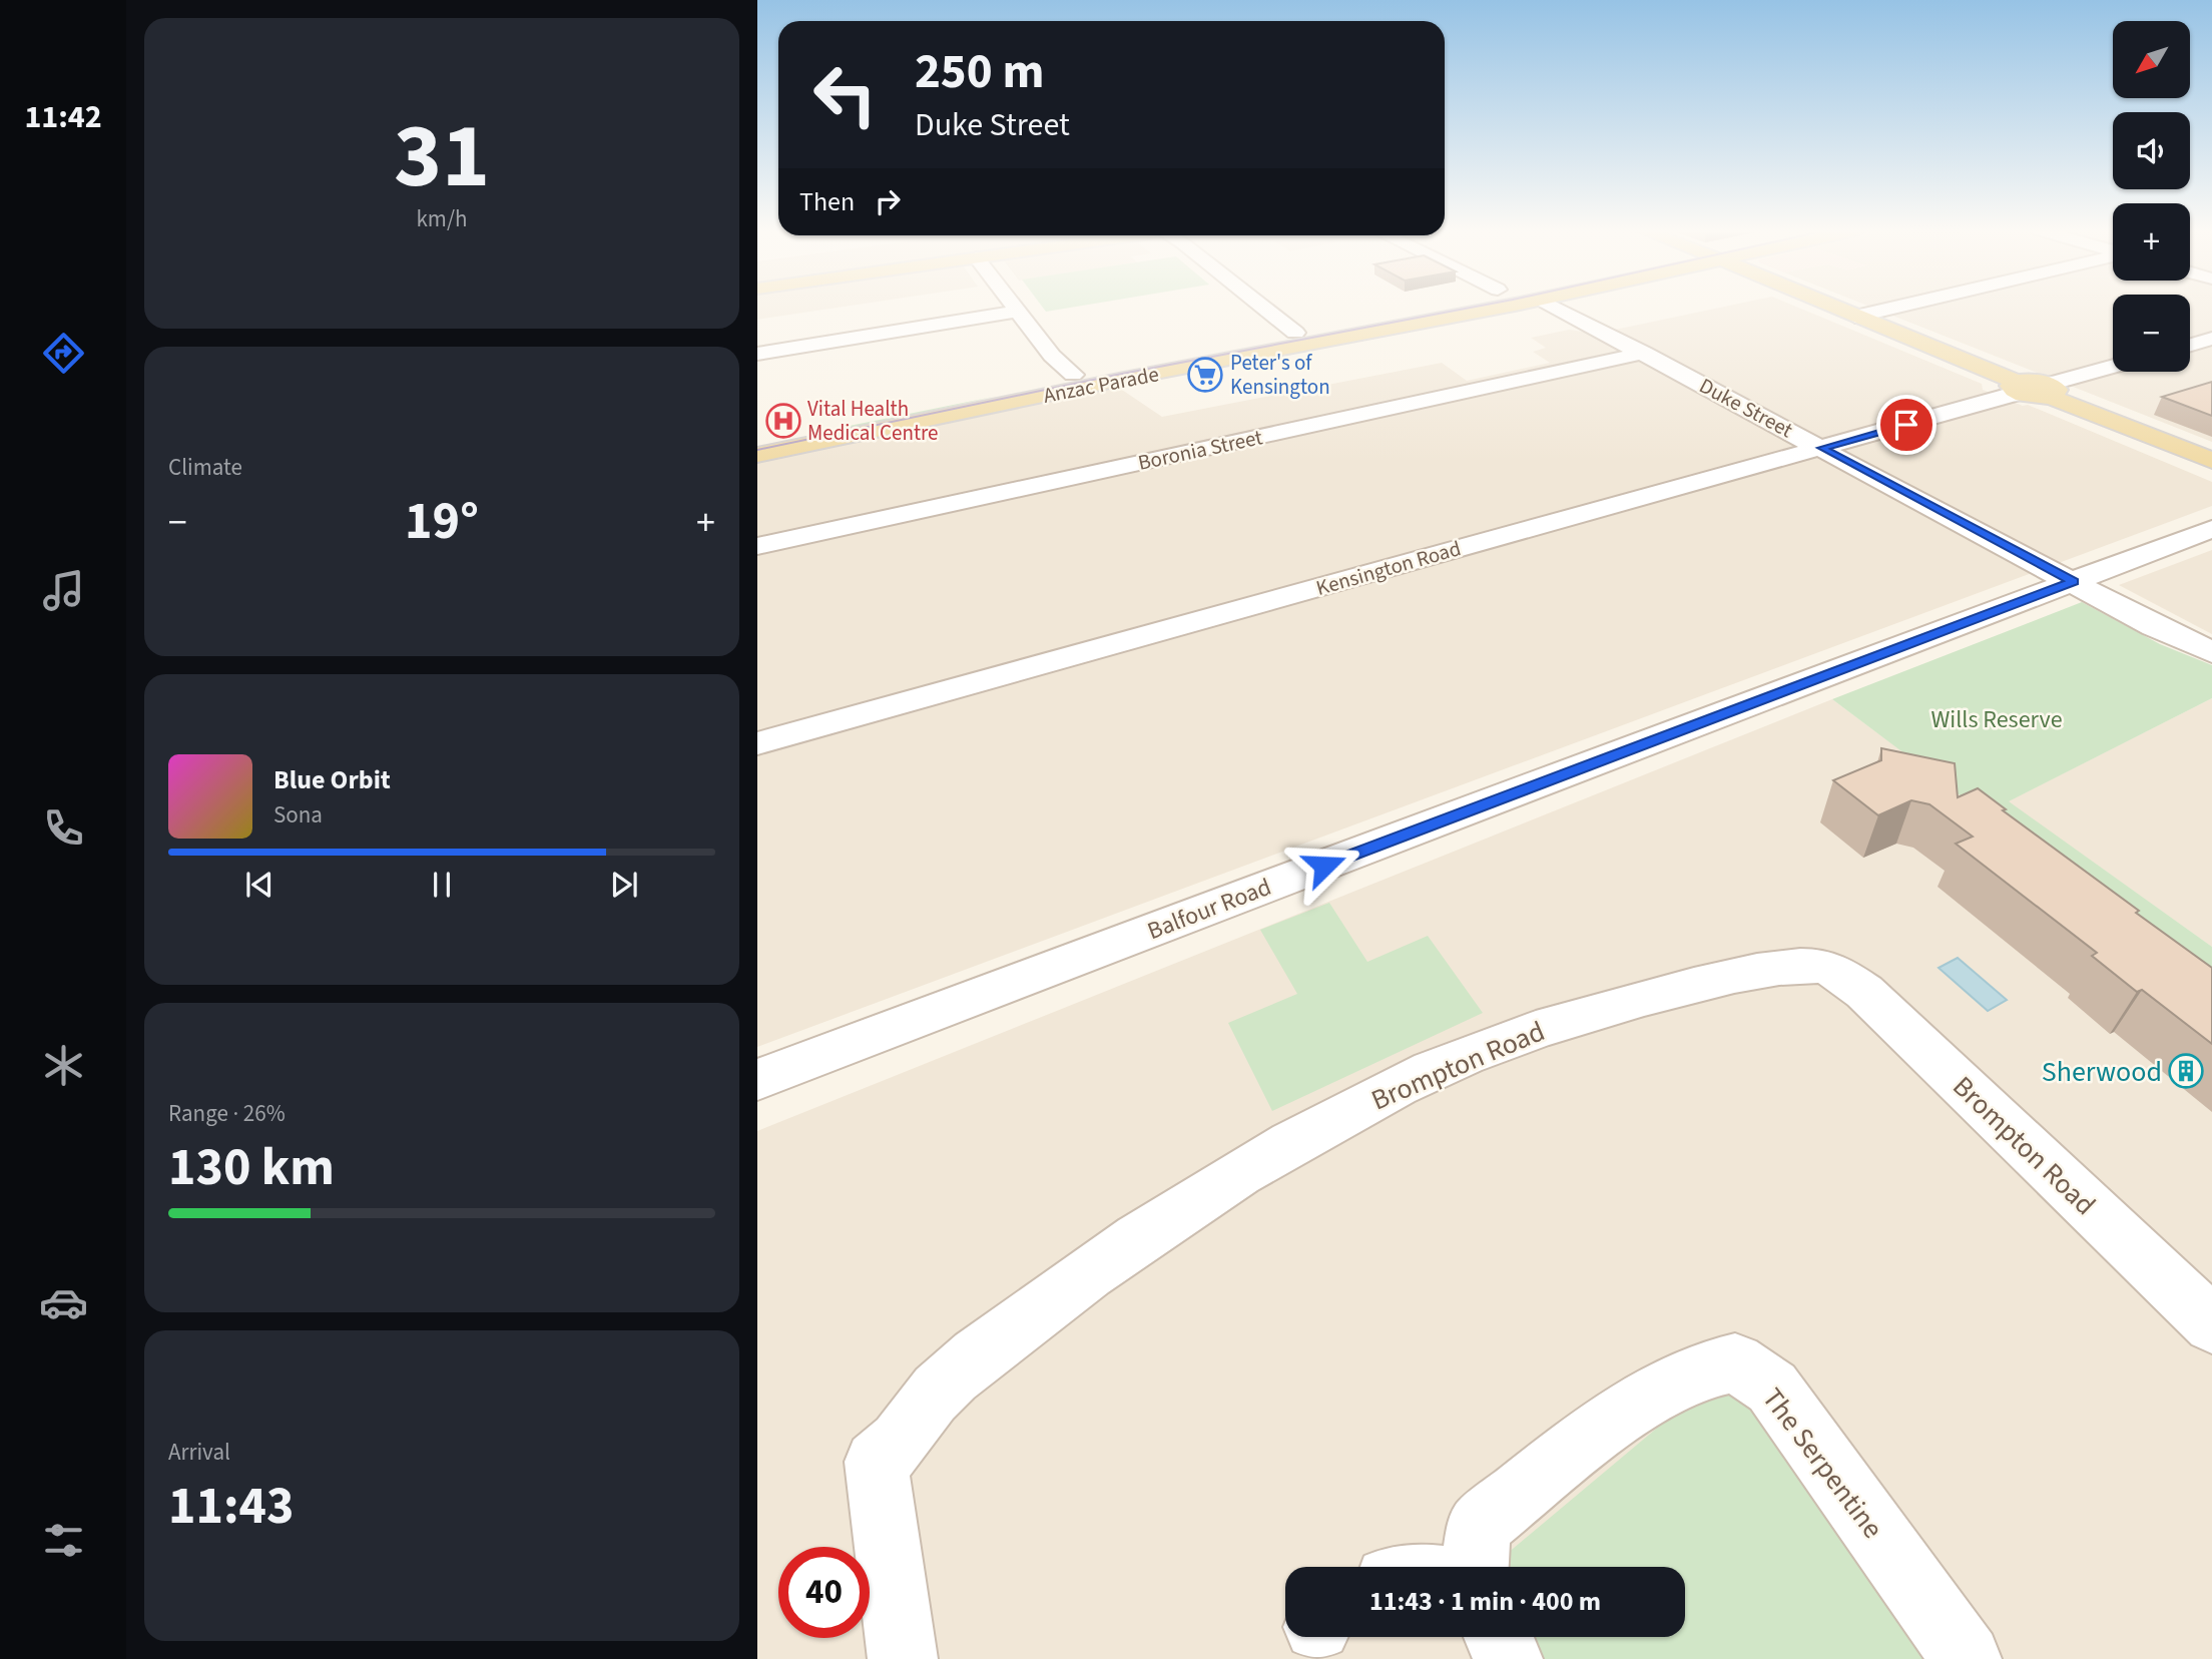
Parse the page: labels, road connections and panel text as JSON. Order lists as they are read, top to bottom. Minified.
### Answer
{"streets":{"main road":["Anzac Parade"],"street":["Duke Street","Boronia Street","Kensington Road","Balfour Road","Brompton Road","The Serpentine"]},"crossings":[["Duke Street","Boronia Street"],["Duke Street","Kensington Road"],["Duke Street","Balfour Road"]],"parks":["Wills Reserve"],"places":{"supermarket":["Peter's of Kensington"],"hospital":["Vital Health Medical Centre"],"building":["Sherwood"]},"north":"bottom left","page":{"tabs":"11:42","tile":[["31","km/h"],"Climate",["Range · 26%","130 km"],["Arrival","11:43"]],"map_buttons":["+","−"],"turn":["250 m","Duke Street"],"then":"Then","heat":["−","19°","+"],"song":["Blue Orbit","Sona"],"limit":"40","trip":"11:43 · 1 min · 400 m"}}
